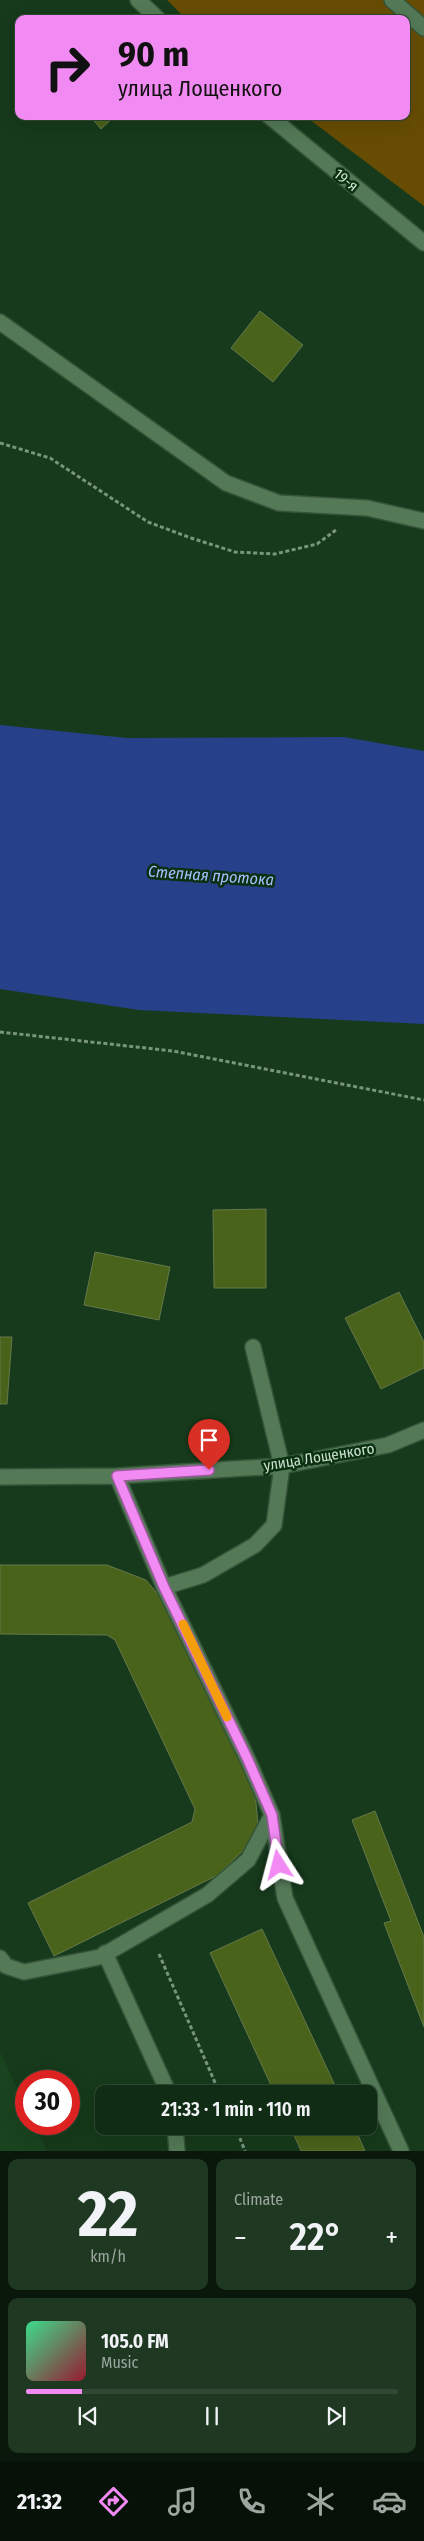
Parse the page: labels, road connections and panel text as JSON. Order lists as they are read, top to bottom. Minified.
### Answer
{"streets":{"street":["19-я","улица Лощенкого"]},"water":["Степная протока"],"page":{"turn":["90 m","улица Лощенкого"],"limit":"30","trip":"21:33 · 1 min · 110 m","tile":[["22","km/h"],"Climate"],"heat":["−","22°","+"],"song":["105.0 FM","Music"],"tabs":"21:32"}}
